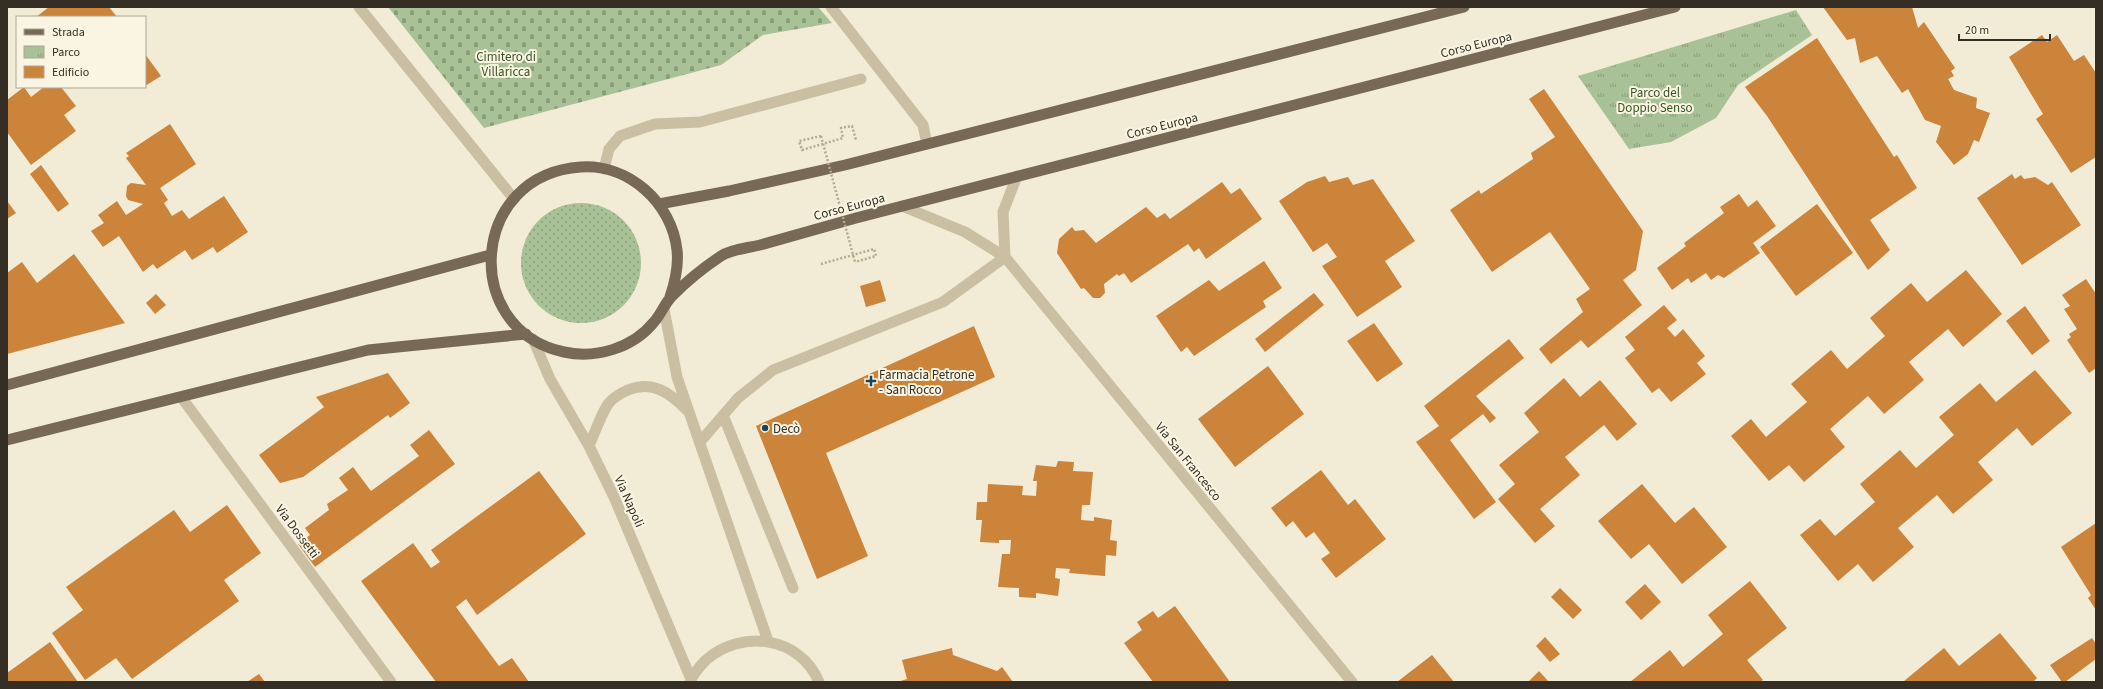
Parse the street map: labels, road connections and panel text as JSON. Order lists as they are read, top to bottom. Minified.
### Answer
{"streets":{"main road":["Corso Europa"],"street":["Via San Francesco","Via Napoli","Via Dossetti"]},"crossings":[["Corso Europa","Via San Francesco"]],"parks":["Cimitero di Villaricca","Parco del Doppio Senso"],"places":{"health":["Farmacia Petrone - San Rocco"],"other":["Decò"]},"legend":["Strada","Parco","Edificio"],"scale_bar":"20 m"}
